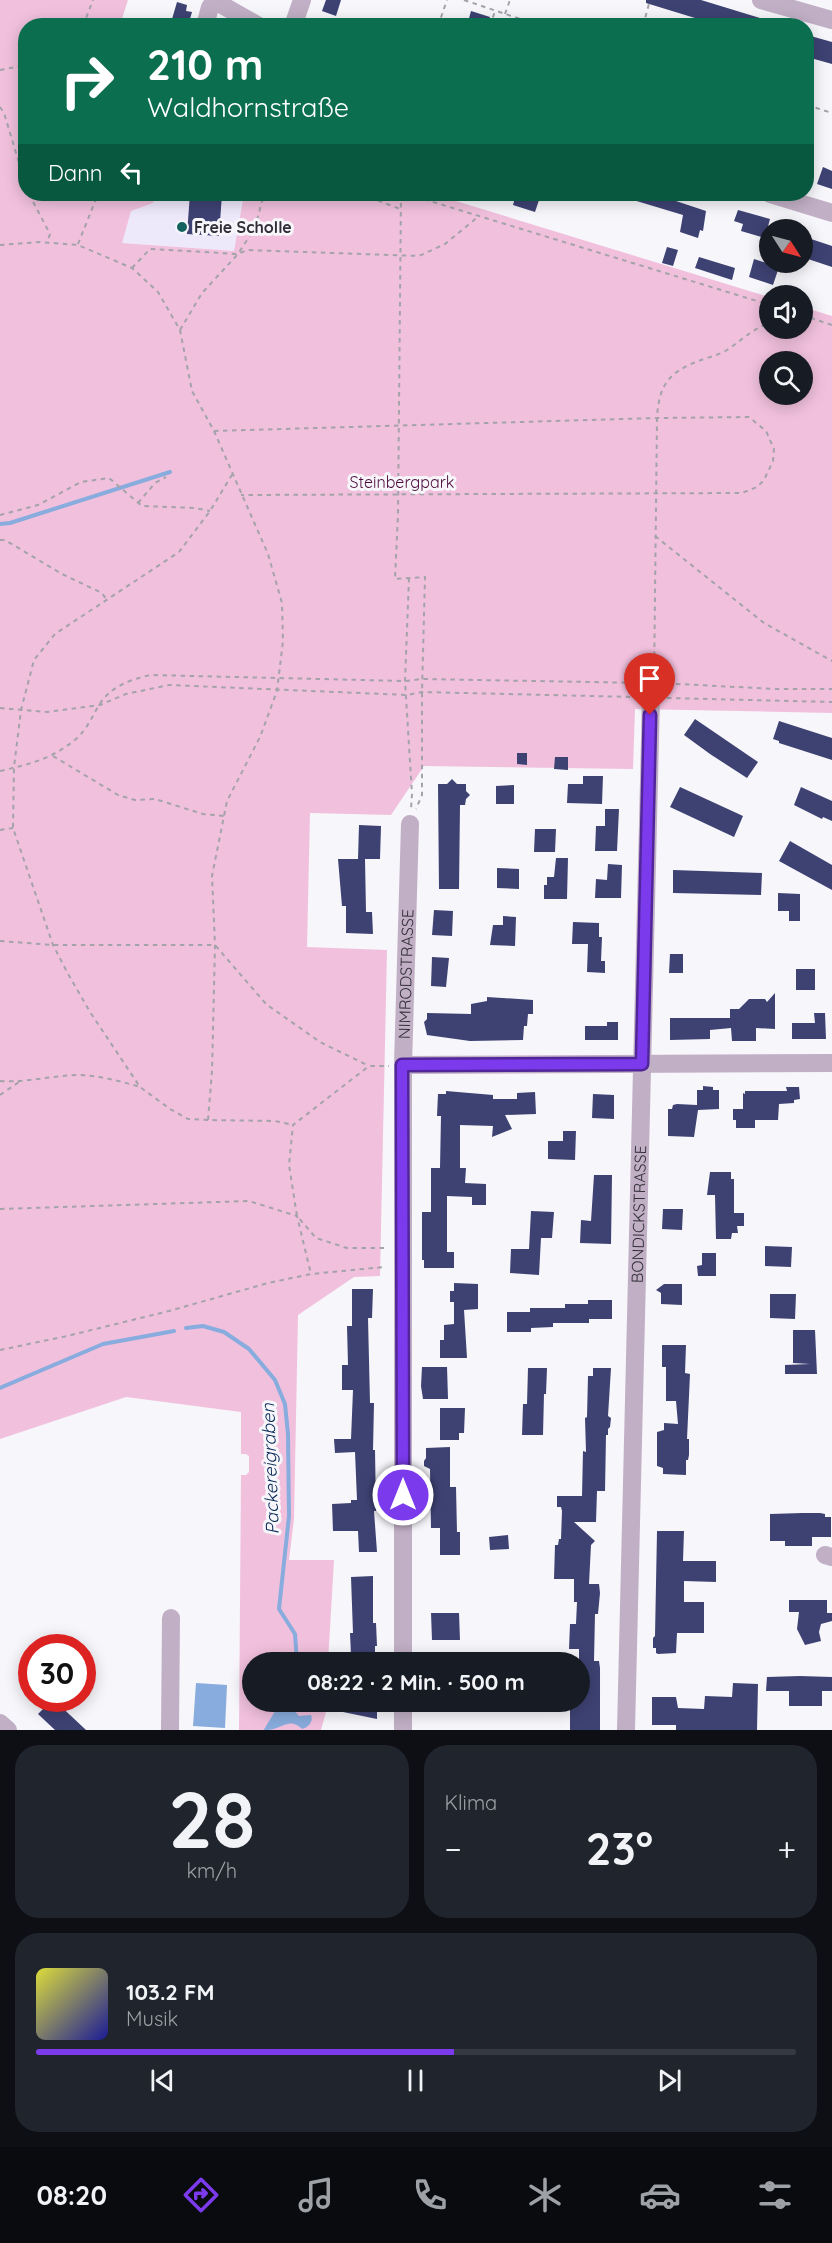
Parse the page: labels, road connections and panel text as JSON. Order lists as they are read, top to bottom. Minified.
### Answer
{"streets":{"street":["NIMRODSTRASSE","BONDICKSTRASSE"]},"water":["Packereigraben"],"parks":["Steinbergpark"],"places":["Freie Scholle"],"north":"bottom right","page":{"turn":["210 m","Waldhornstraße"],"then":"Dann","limit":"30","trip":"08:22 · 2 Min. · 500 m","tile":[["28","km/h"],"Klima"],"heat":["−","23°","+"],"song":["103.2 FM","Musik"],"tabs":"08:20"}}
